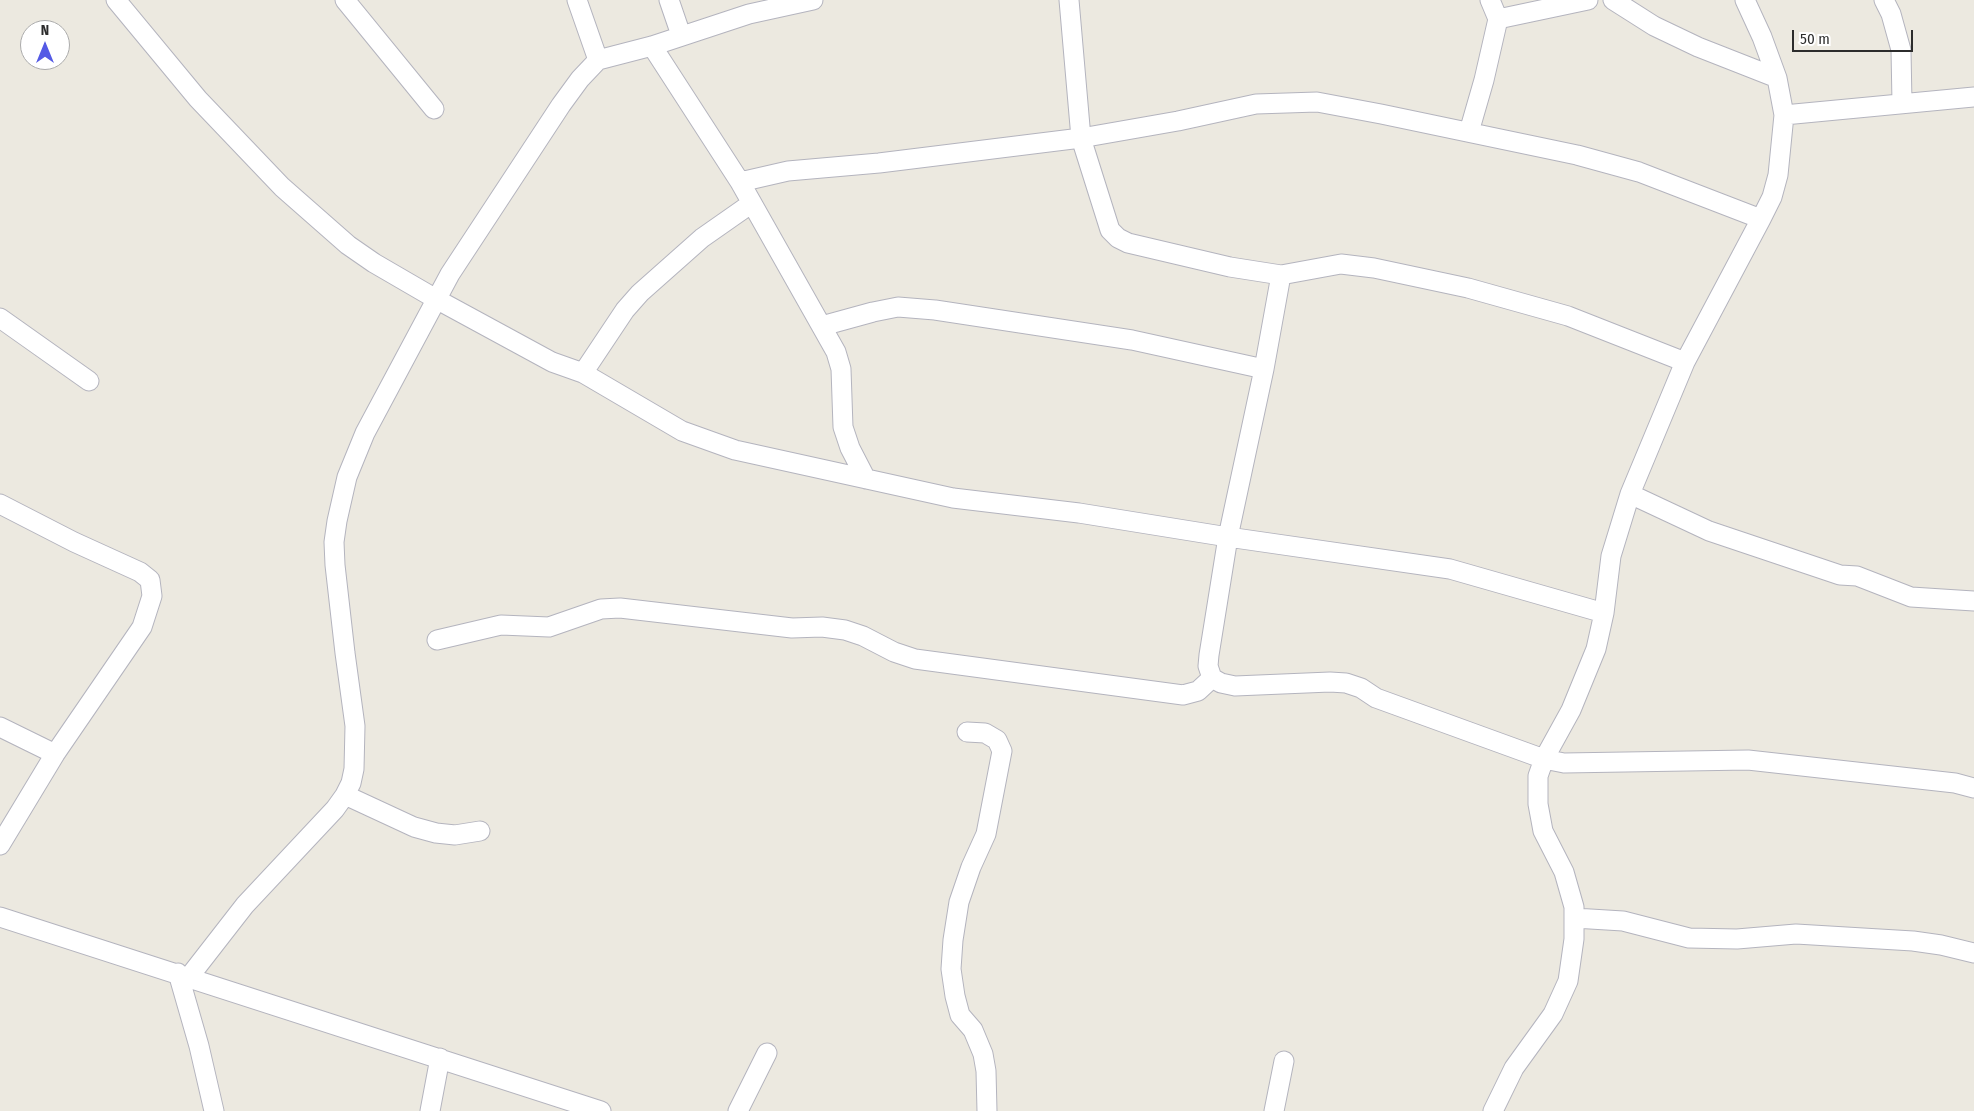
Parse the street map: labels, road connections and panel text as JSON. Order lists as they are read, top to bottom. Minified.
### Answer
{"scale_bar":"50 m","north":"top"}
